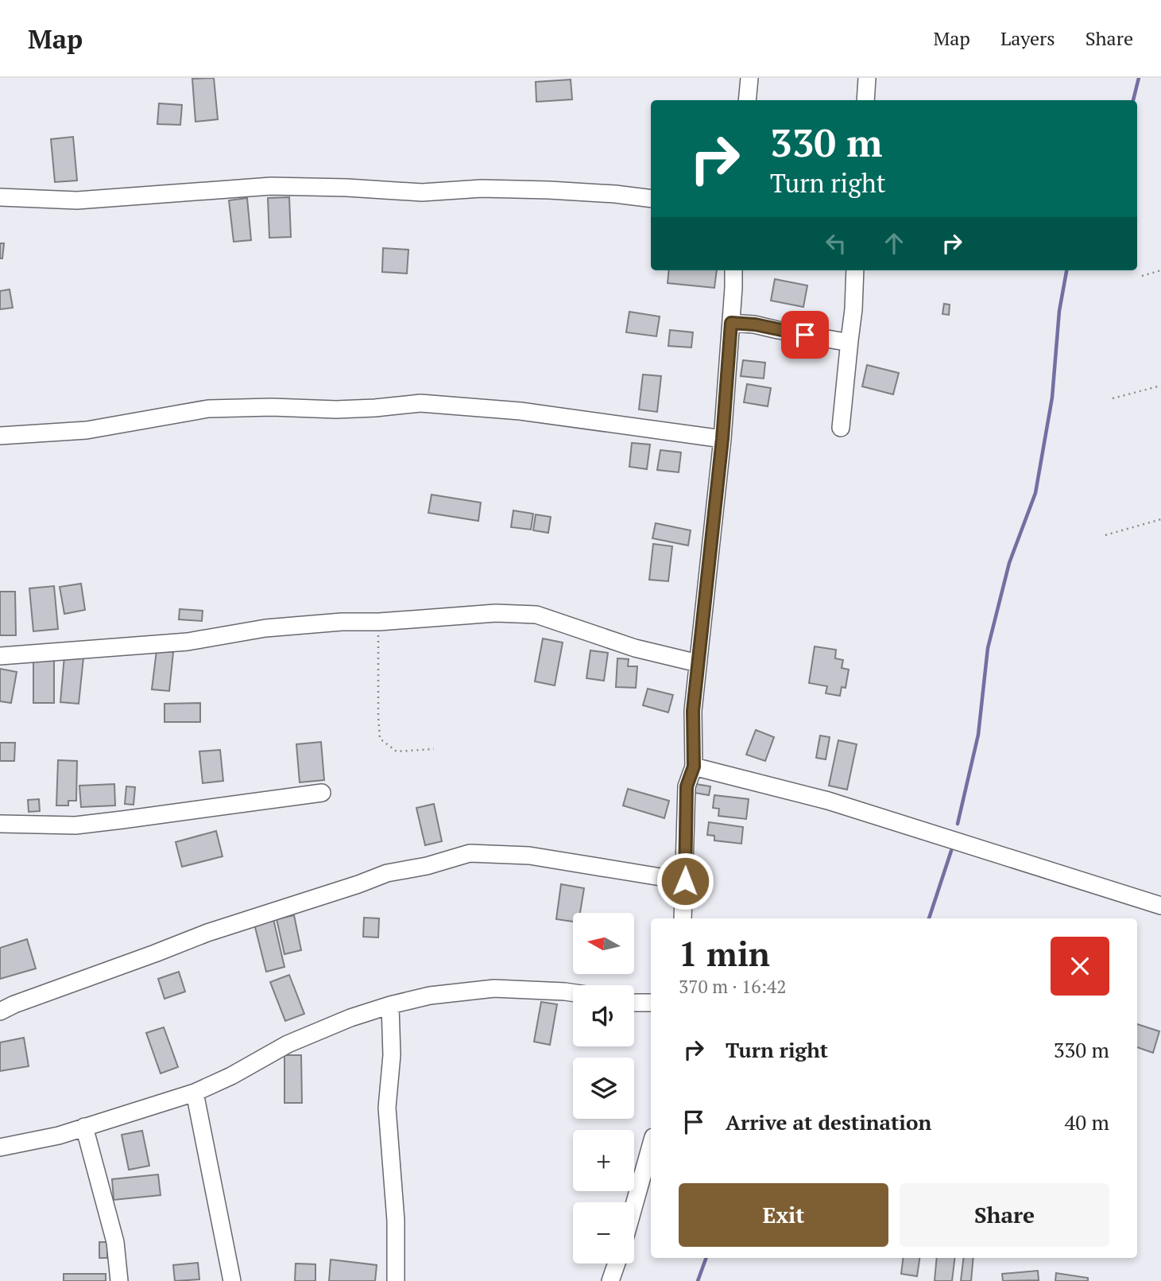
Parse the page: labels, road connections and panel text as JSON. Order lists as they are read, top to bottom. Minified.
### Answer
{"north":"left","page":{"header":"Map","nav":["Map","Layers","Share"],"turn":["330 m","Turn right"],"map_buttons":["+","−"],"heading":["1 min","370 m · 16:42"],"list":[{"name":"Turn right","value":"330 m"},{"name":"Arrive at destination","value":"40 m"}],"buttons":["Exit","Share"]}}
